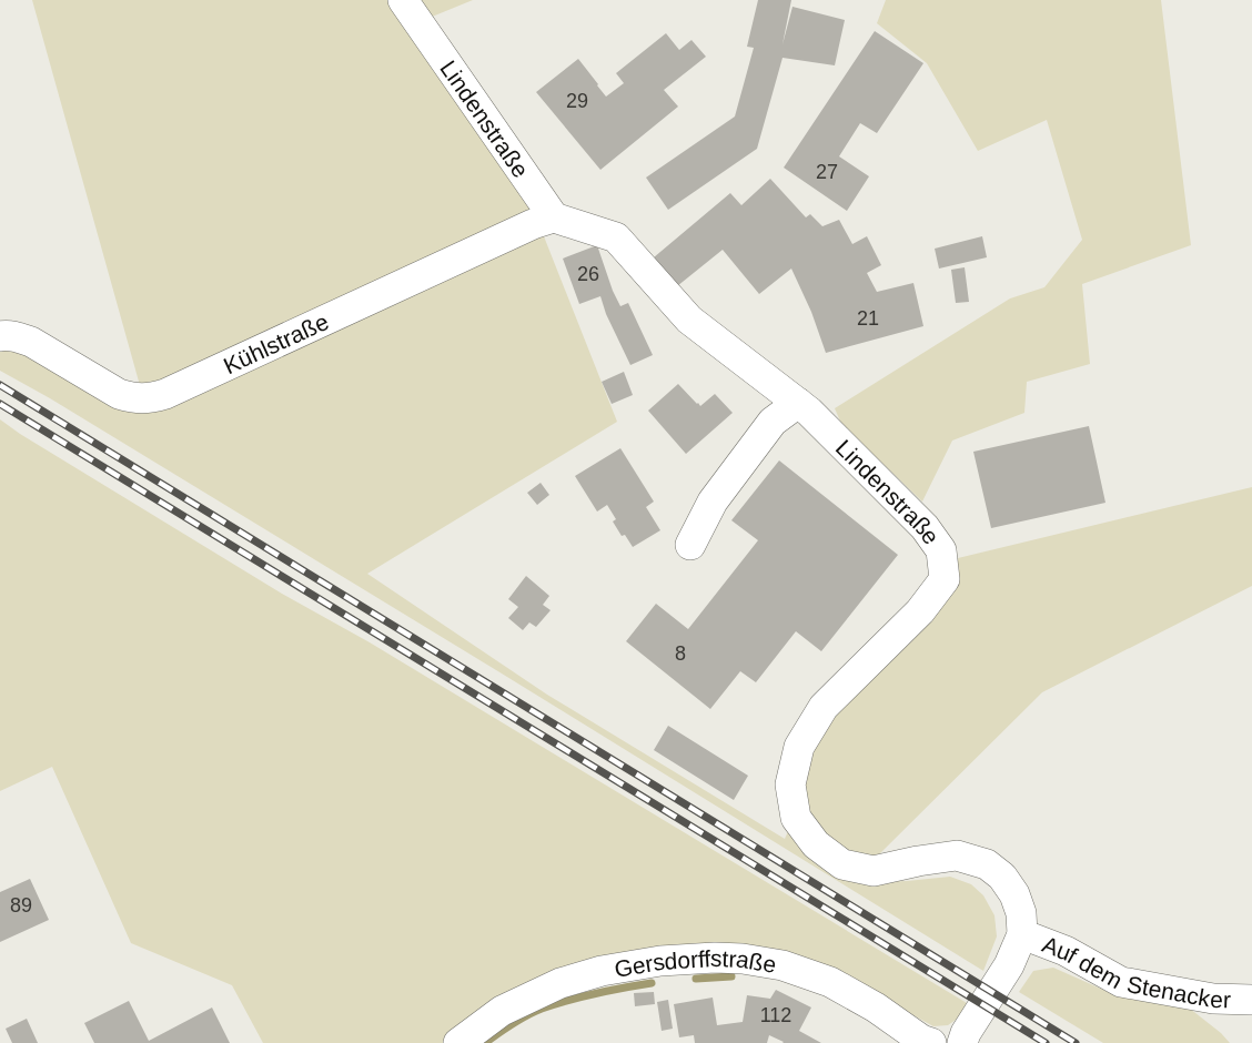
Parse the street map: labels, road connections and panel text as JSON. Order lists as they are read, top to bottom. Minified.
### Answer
{"streets":{"street":["Lindenstraße","Kühlstraße","Gersdorffstraße","Auf dem Stenacker"]},"crossings":[["Lindenstraße","Kühlstraße"],["Lindenstraße","Auf dem Stenacker"]],"house_numbers":["29","27","26","21","8","89","112"]}
